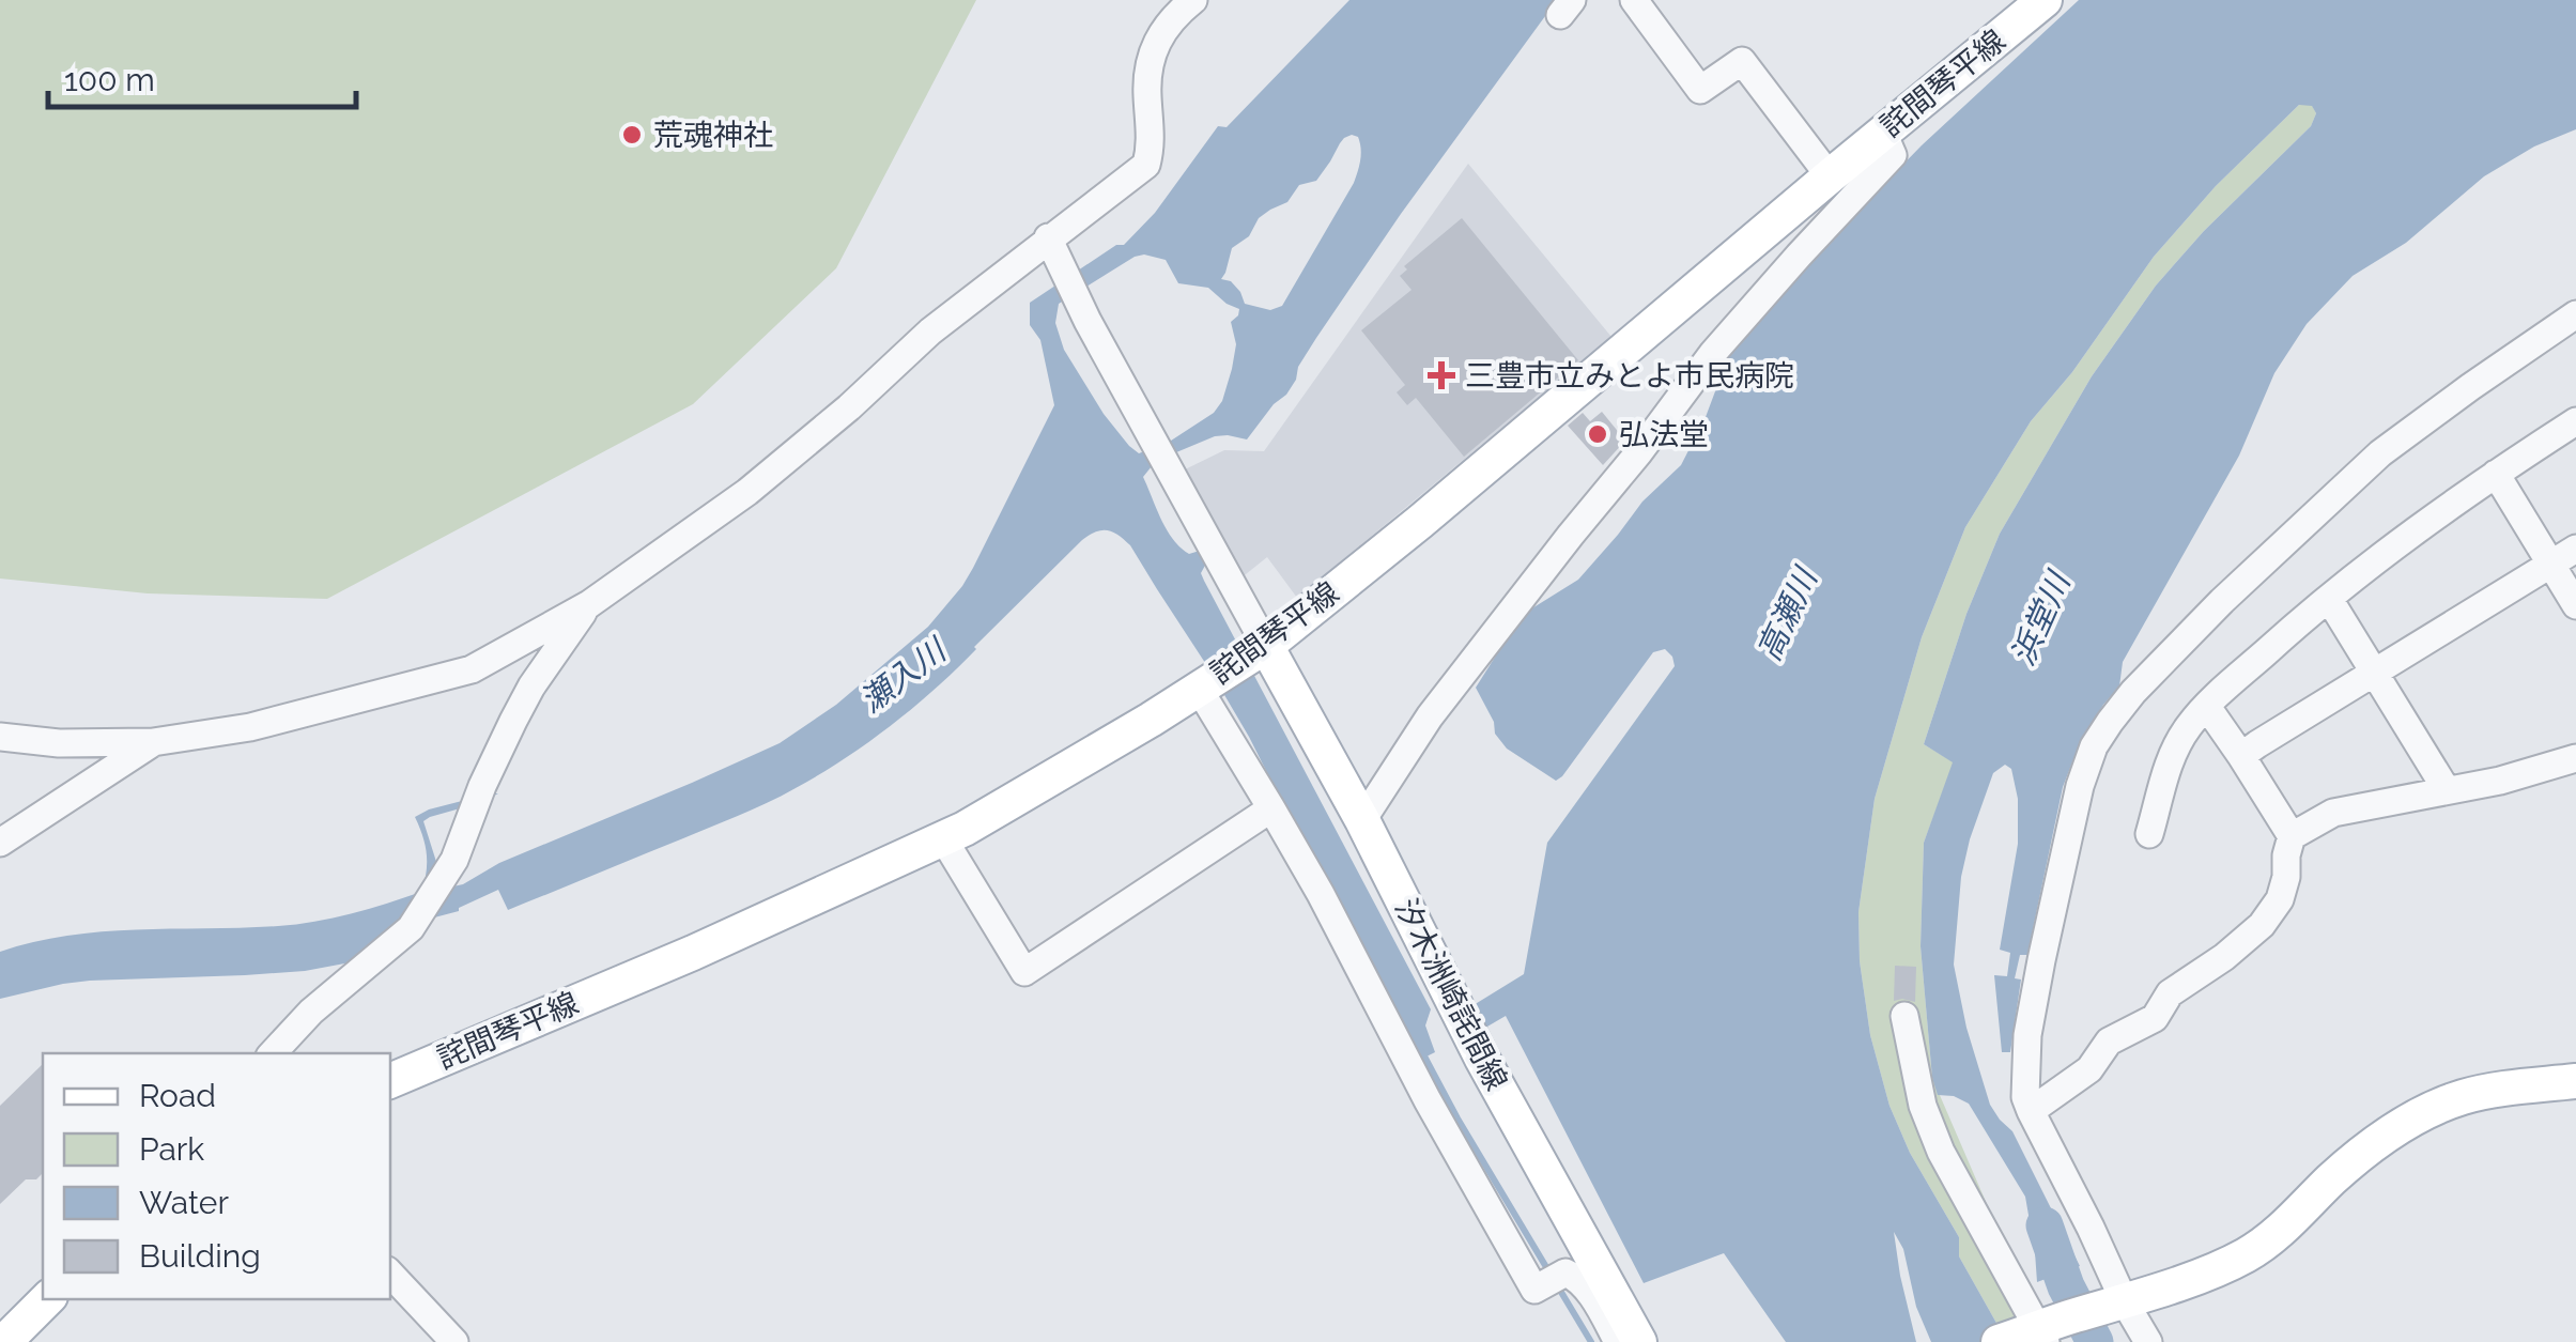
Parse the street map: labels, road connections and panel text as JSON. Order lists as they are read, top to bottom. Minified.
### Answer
{"streets":{"main road":["詫間琴平線","汐木洲崎詫間線"]},"crossings":[["詫間琴平線","汐木洲崎詫間線"]],"water":["高瀬川","浜堂川","瀬入川"],"places":{"other":["荒魂神社","弘法堂"],"health":["三豊市立みとよ市民病院"]},"legend":["Road","Park","Water","Building"],"scale_bar":"100 m"}
